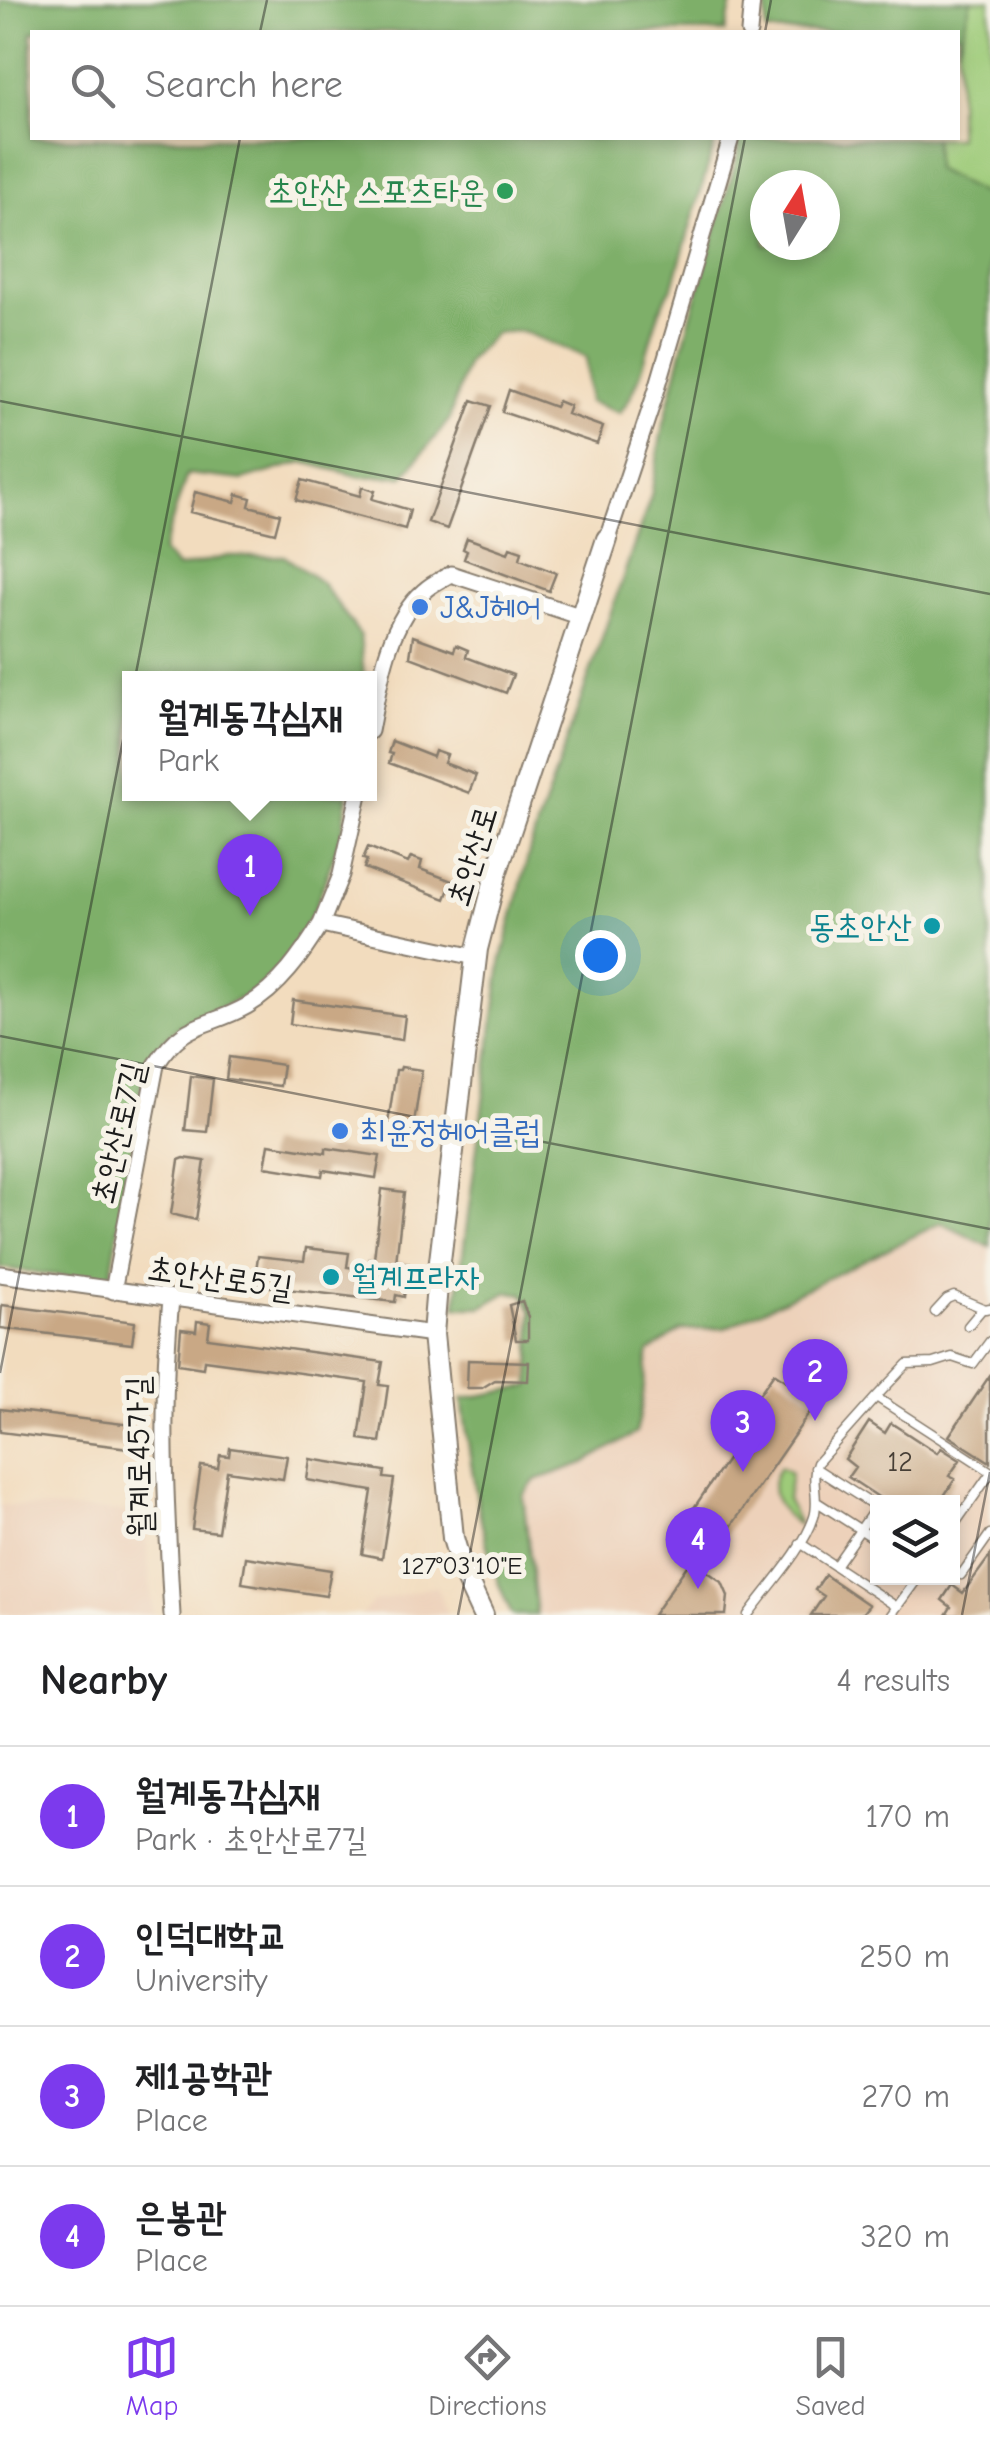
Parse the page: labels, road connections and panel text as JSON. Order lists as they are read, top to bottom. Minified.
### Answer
{"streets":{"street":["초안산로","초안산로7길","초안산로5길","월계로45가길"]},"crossings":[["초안산로","초안산로5길"],["초안산로7길","초안산로5길"],["초안산로5길","월계로45가길"]],"places":["초안산 스포츠타운","J&J헤어","동초안산","최윤정헤어클럽","월계프라자"],"house_numbers":["12"],"north":"top","page":{"search":"Search here","popup":["월계동각심재","Park"],"pins":["1","2","3","4"],"heading":["Nearby","4 results"],"list":[{"mark":"1","name":"월계동각심재","note":"Park · 초안산로7길","value":"170 m"},{"mark":"2","name":"인덕대학교","note":"University","value":"250 m"},{"mark":"3","name":"제1공학관","note":"Place","value":"270 m"},{"mark":"4","name":"은봉관","note":"Place","value":"320 m"}],"nav":["Map","Directions","Saved"]},"coordinates":["127°03'10\"E"]}
